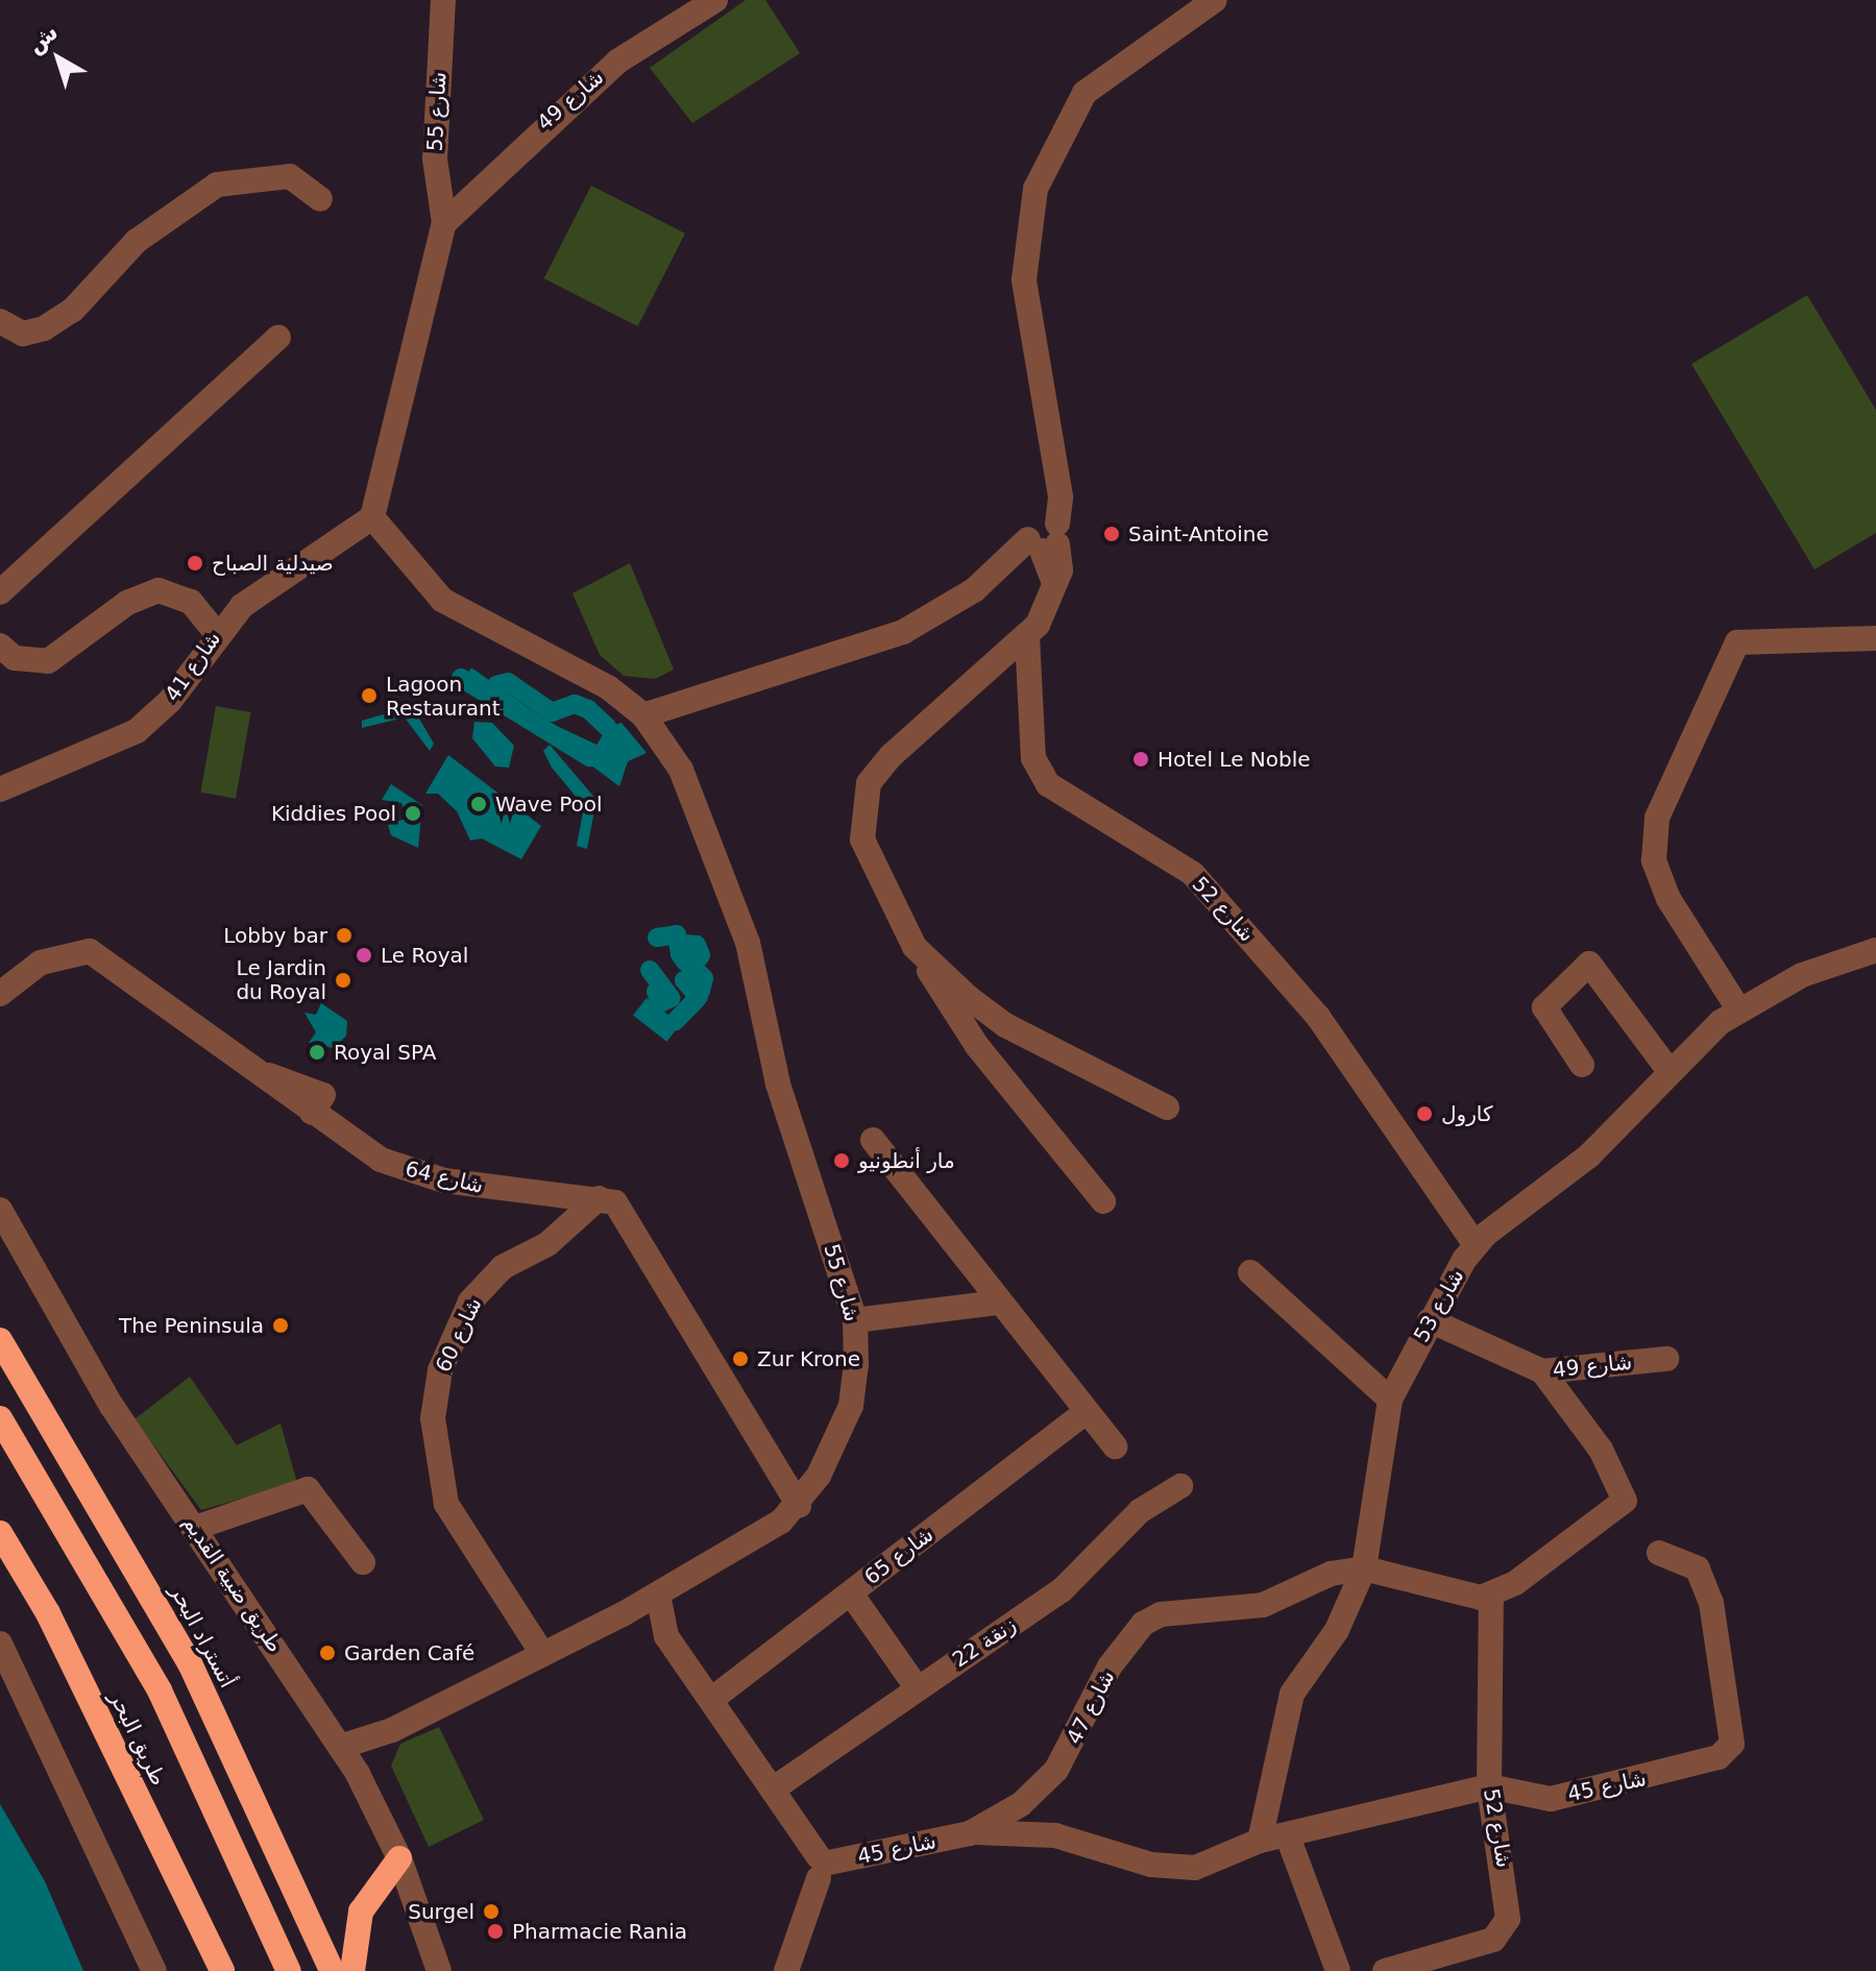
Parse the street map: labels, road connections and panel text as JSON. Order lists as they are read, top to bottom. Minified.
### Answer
{"streets":{"highway":["أتستراد البحر","طريق البحر"],"street":["شارع 49","شارع 55","شارع 41","شارع 52","شارع 64","شارع 53","شارع 60","شارع 65","طريق ضبية القديم","زنقة 22","شارع 47","شارع 45"]},"crossings":[["شارع 49","شارع 55"],["شارع 49","شارع 53"],["شارع 55","شارع 41"],["شارع 52","شارع 53"],["شارع 52","شارع 45"],["شارع 64","شارع 60"],["شارع 53","شارع 47"],["شارع 53","شارع 45"],["شارع 47","شارع 45"]],"places":["Saint-Antoine","صيدلية الصباح","Lagoon Restaurant","Hotel Le Noble","Wave Pool","Kiddies Pool","Lobby bar","Le Royal","Le Jardin du Royal","Royal SPA","كارول","مار أنطونيو","The Peninsula","Zur Krone","Garden Café","Surgel","Pharmacie Rania"],"north":"top left"}
